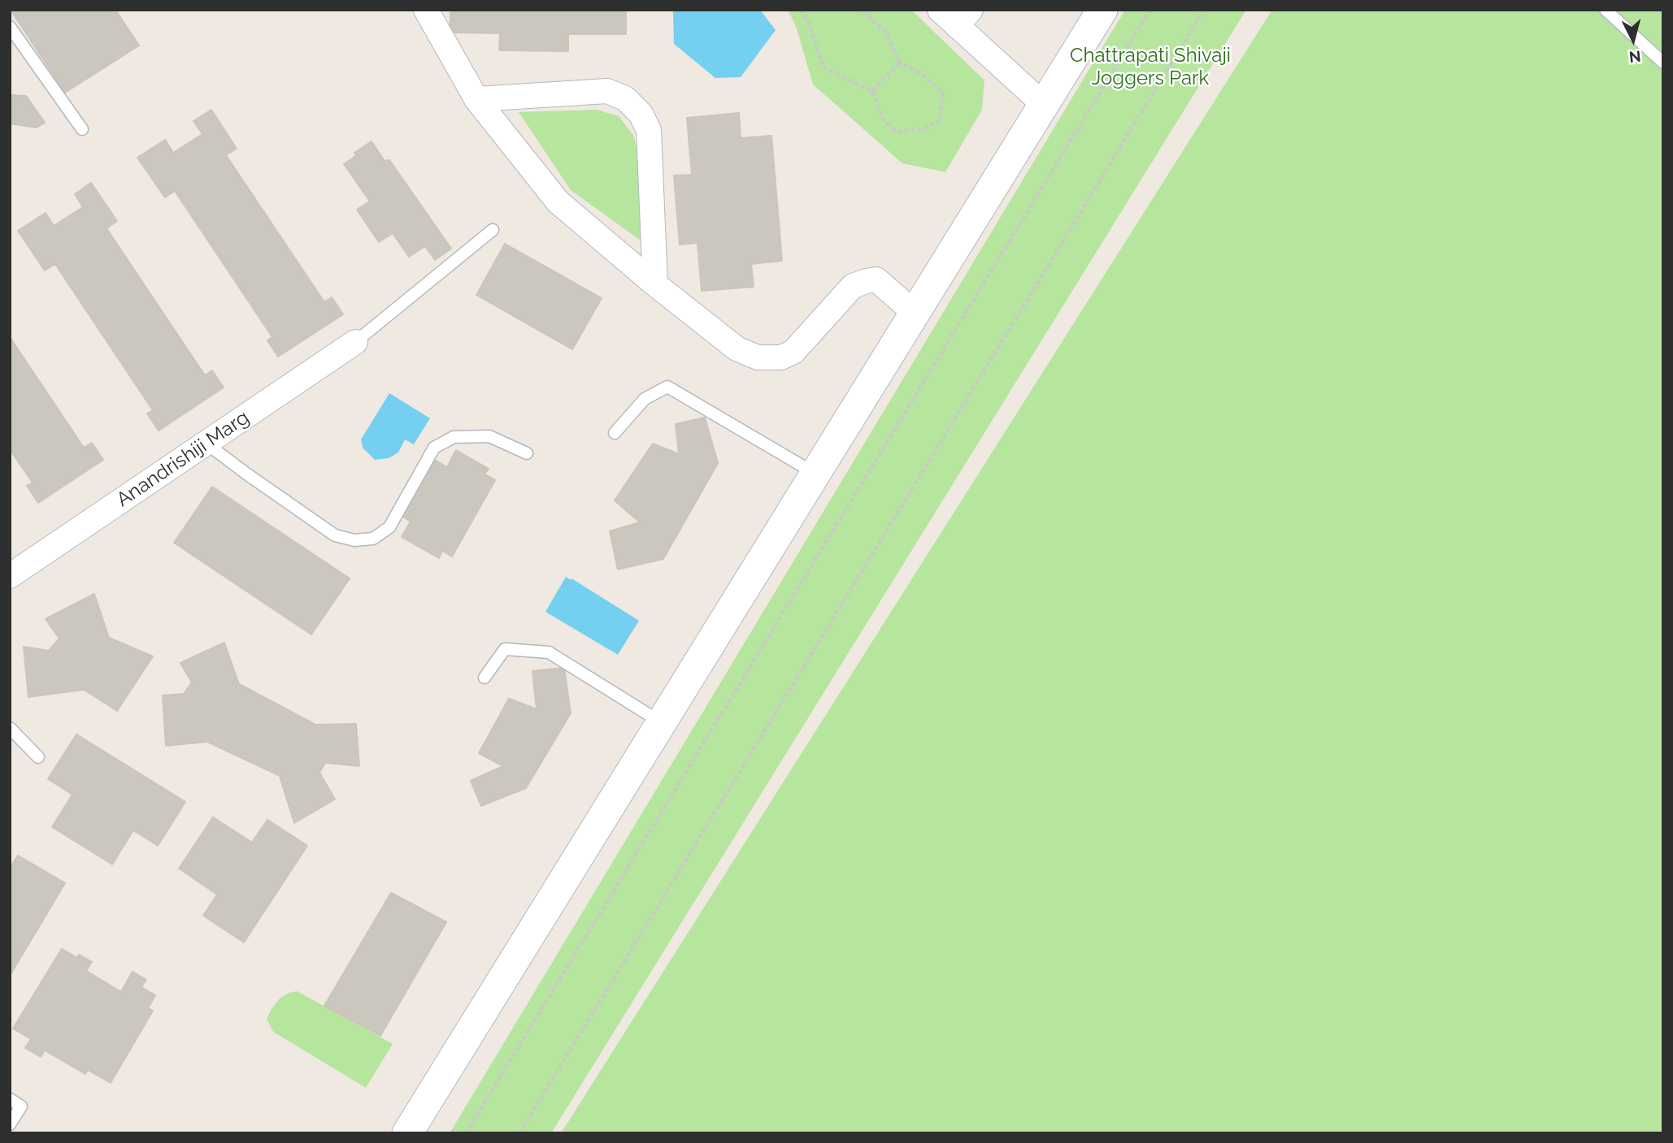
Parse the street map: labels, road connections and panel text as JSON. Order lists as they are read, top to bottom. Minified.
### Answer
{"streets":{"street":["Anandrishiji Marg"]},"parks":["Chattrapati Shivaji Joggers Park"],"north":"bottom"}
